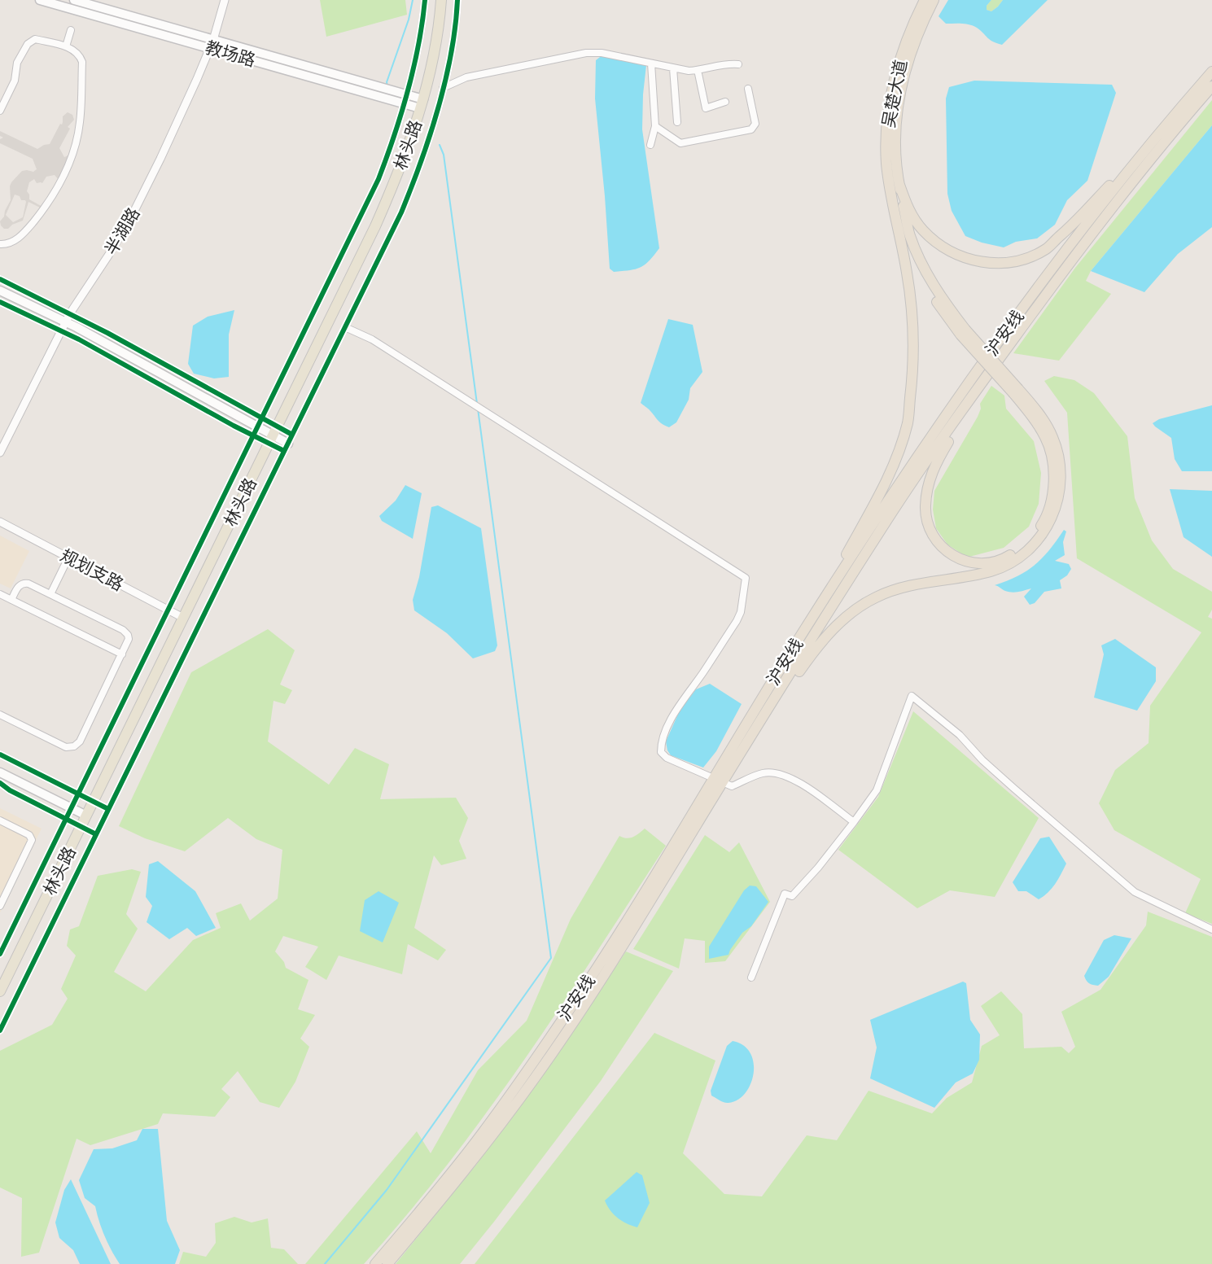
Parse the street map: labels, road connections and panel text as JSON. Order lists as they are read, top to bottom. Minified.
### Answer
{"streets":{"highway":["吴楚大道","沪安线"],"main road":["教场路","林头路"],"street":["半湖路","规划支路"]},"crossings":[["教场路","林头路"],["教场路","半湖路"],["林头路","规划支路"]]}
